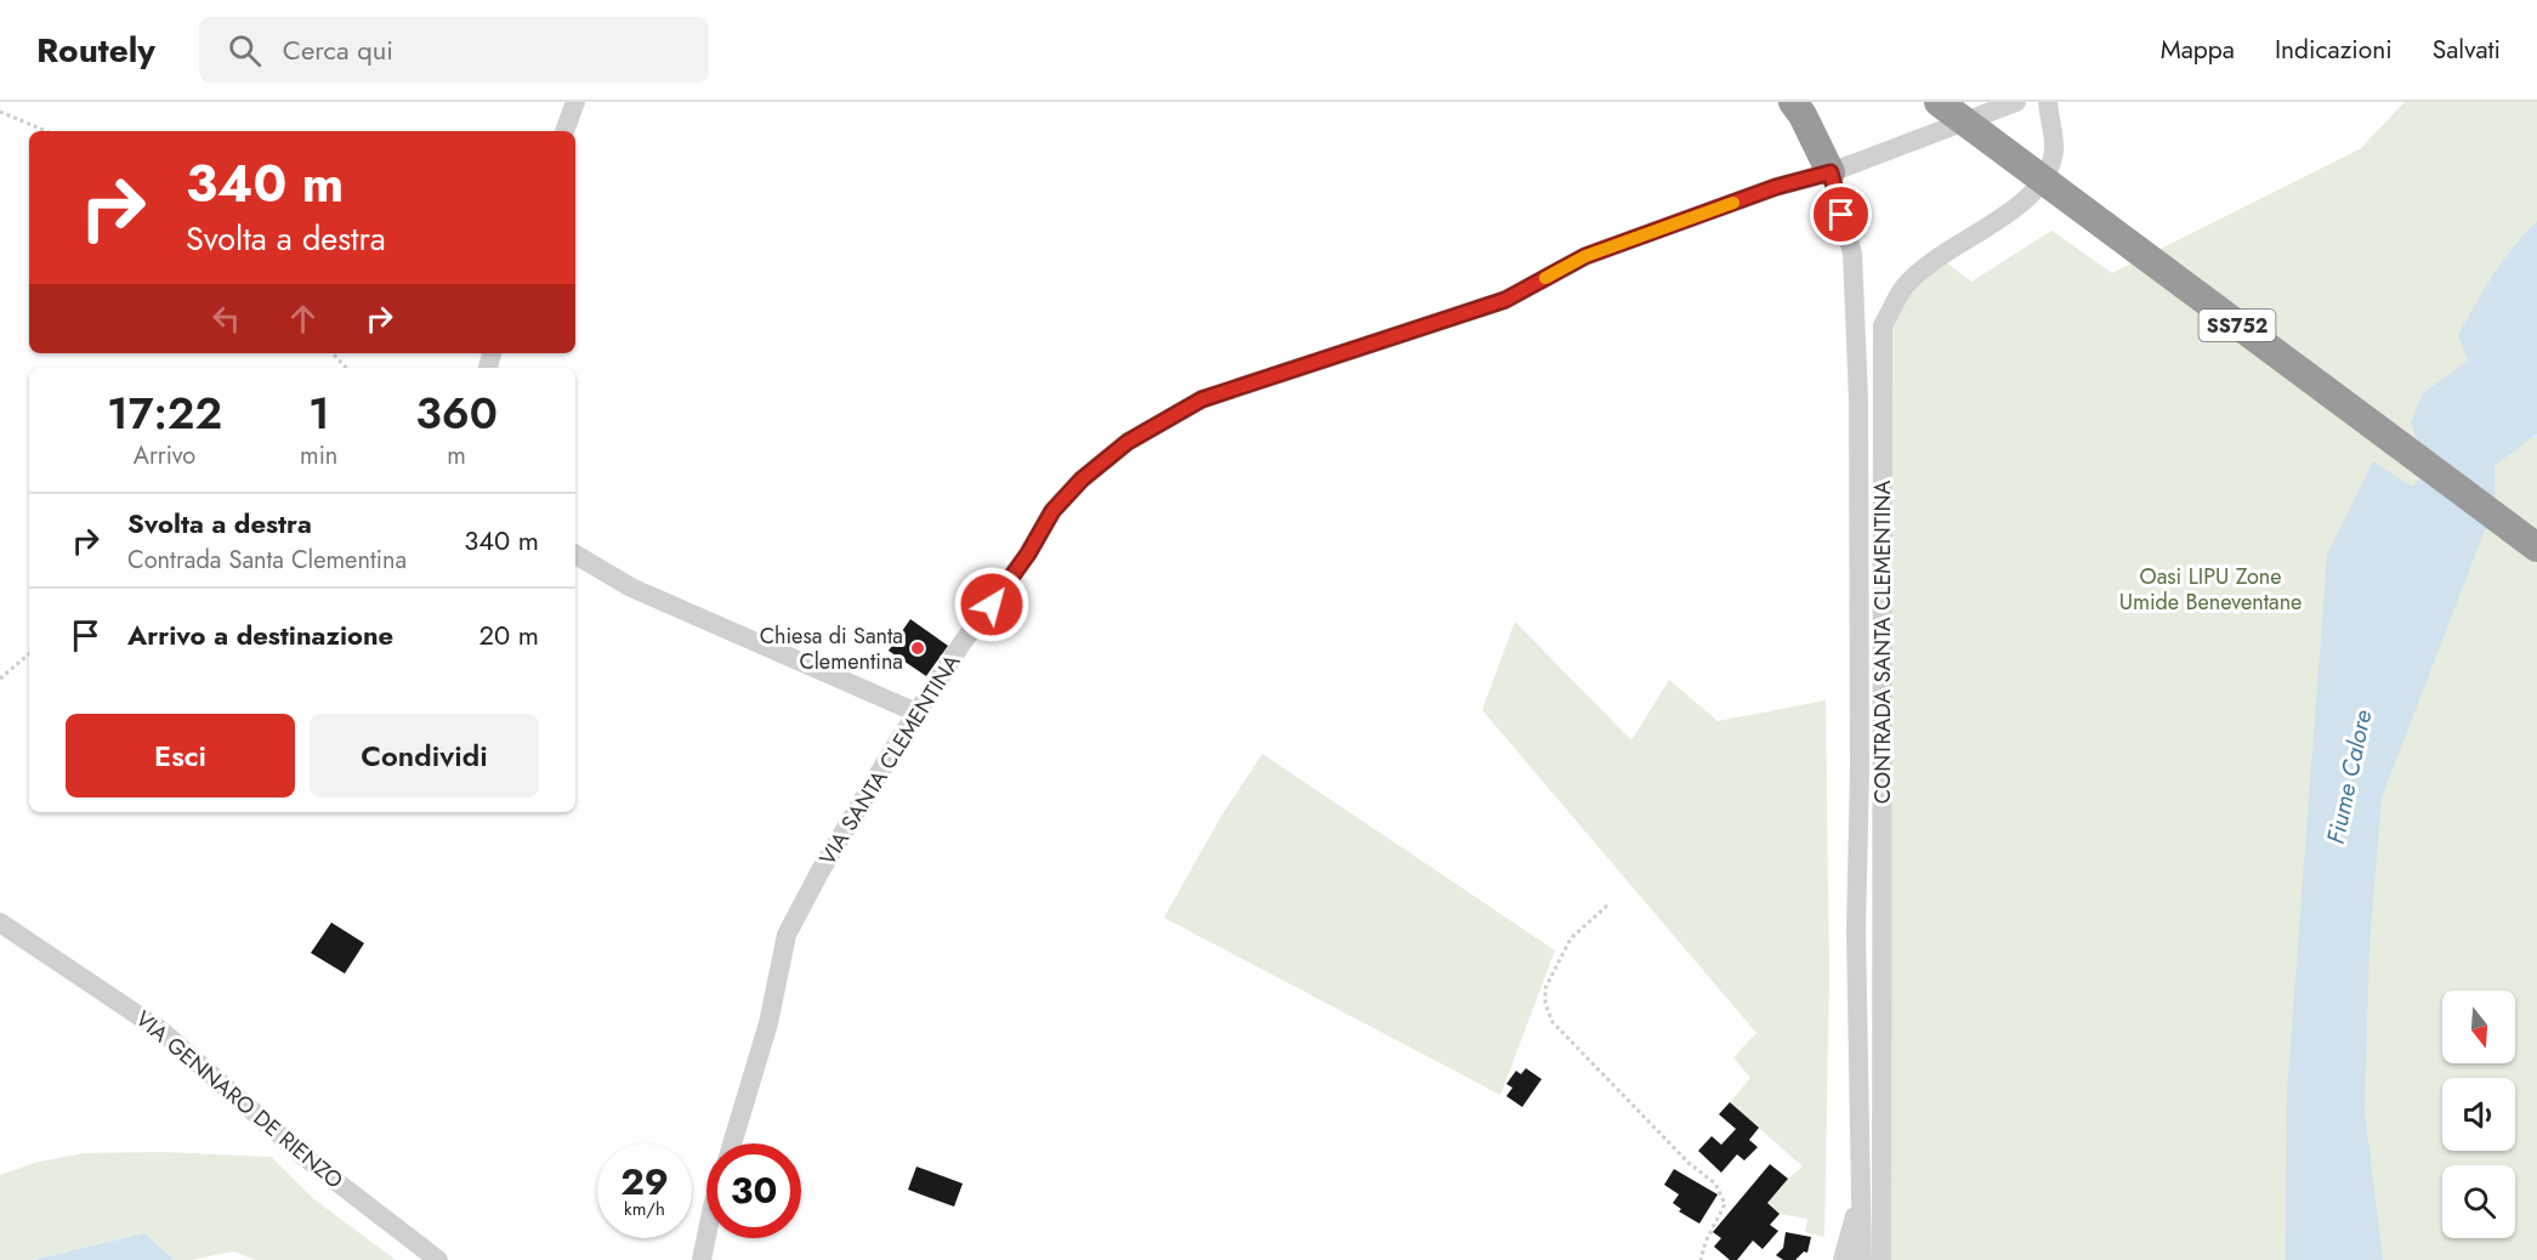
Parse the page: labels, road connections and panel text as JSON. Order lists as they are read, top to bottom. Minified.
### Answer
{"streets":{"highway":["SS752"],"street":["CONTRADA SANTA CLEMENTINA","VIA SANTA CLEMENTINA","VIA GENNARO DE RIENZO"]},"crossings":[["CONTRADA SANTA CLEMENTINA","VIA SANTA CLEMENTINA"]],"water":["Fiume Calore"],"parks":["Oasi LIPU Zone Umide Beneventane"],"places":["Chiesa di Santa Clementina"],"north":"bottom","page":{"header":"Routely","search":"Cerca qui","nav":["Mappa","Indicazioni","Salvati"],"turn":["340 m","Svolta a destra"],"eta":["17:22","Arrivo","1","min","360","m"],"list":[{"name":"Svolta a destra","note":"Contrada Santa Clementina","value":"340 m"},{"name":"Arrivo a destinazione","value":"20 m"}],"buttons":["Esci","Condividi"],"speed":"29 km/h","limit":"30"}}
